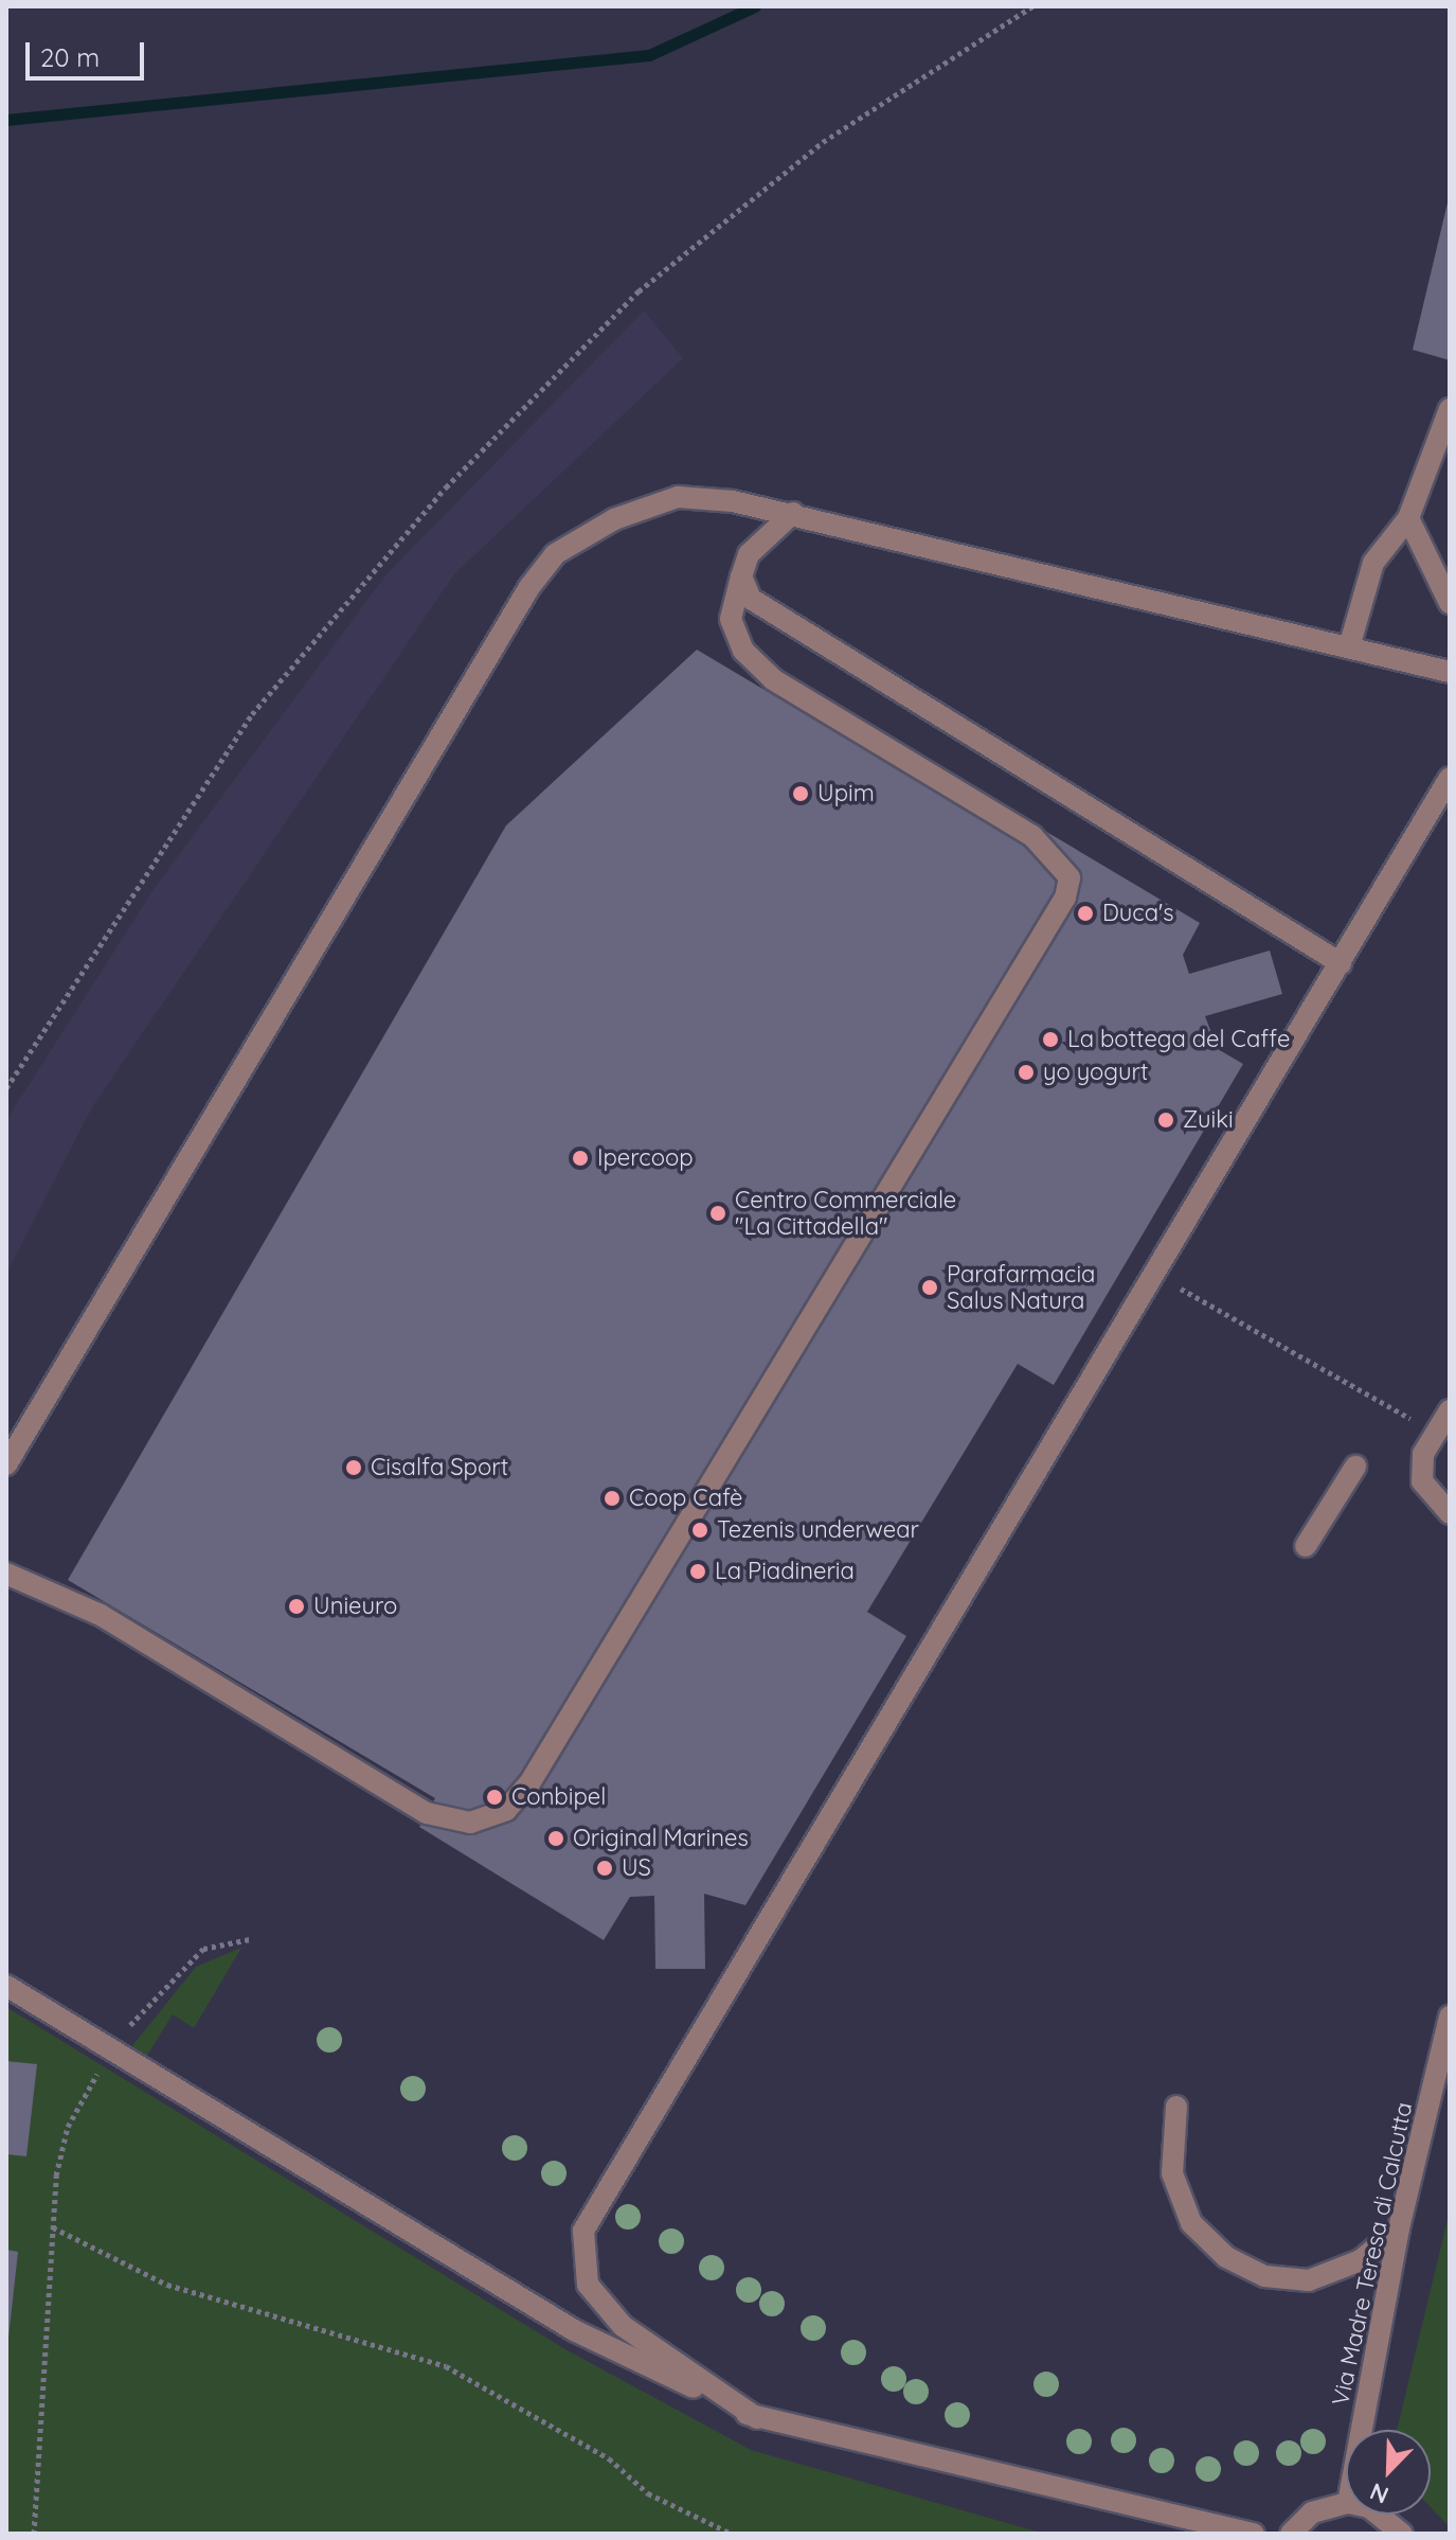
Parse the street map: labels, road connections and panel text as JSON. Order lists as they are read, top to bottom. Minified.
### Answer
{"streets":{"street":["Via Madre Teresa di Calcutta"]},"places":["Upim","Duca's","La bottega del Caffe","yo yogurt","Zuiki","Ipercoop","Centro Commerciale \"La Cittadella\"","Parafarmacia Salus Natura","Cisalfa Sport","Coop Cafè","Tezenis underwear","La Piadineria","Unieuro","Conbipel","Original Marines","US"],"scale_bar":"20 m","north":"bottom left"}
